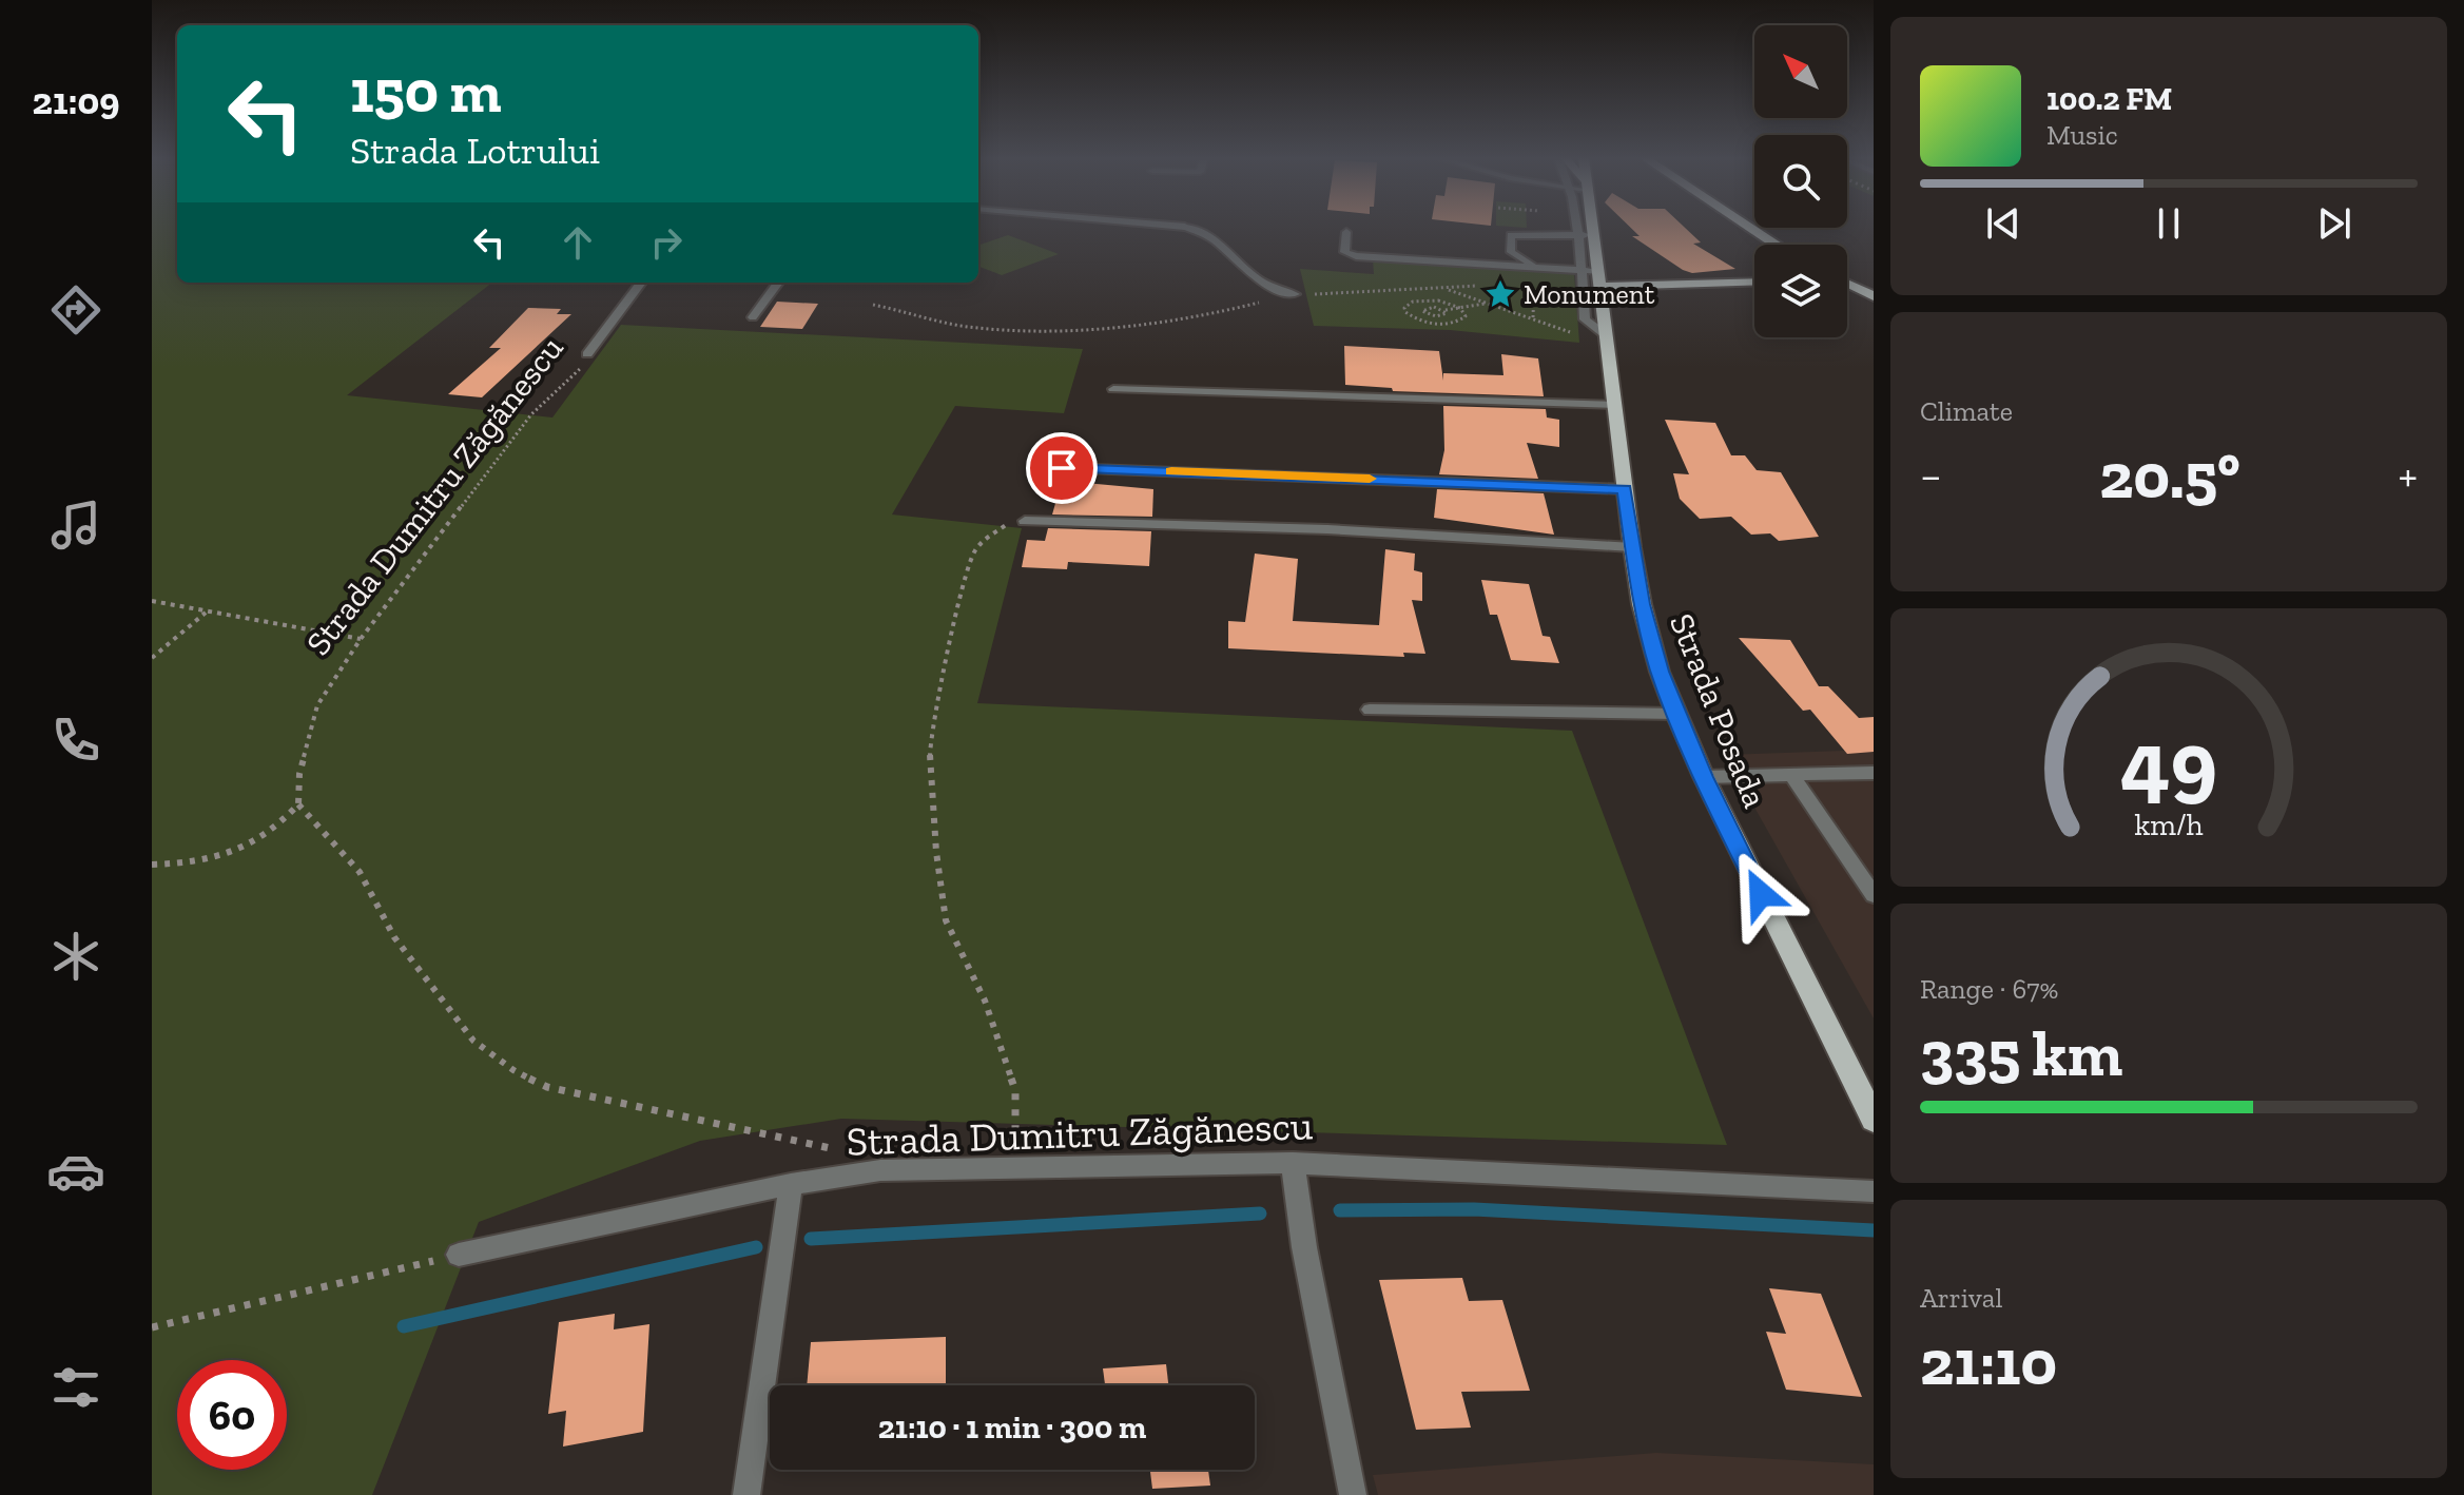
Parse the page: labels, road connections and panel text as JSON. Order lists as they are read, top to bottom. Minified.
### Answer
{"streets":{"main road":["Strada Posada"],"street":["Strada Dumitru Zăgănescu"]},"places":{"place":["Monument"]},"north":"top left","page":{"tabs":"21:09","turn":["150 m","Strada Lotrului"],"song":["100.2 FM","Music"],"tile":["Climate",["Range · 67%","335 km"],["Arrival","21:10"]],"heat":["−","20.5°","+"],"limit":"60","trip":"21:10 · 1 min · 300 m","gauge":["49","km/h"]}}
